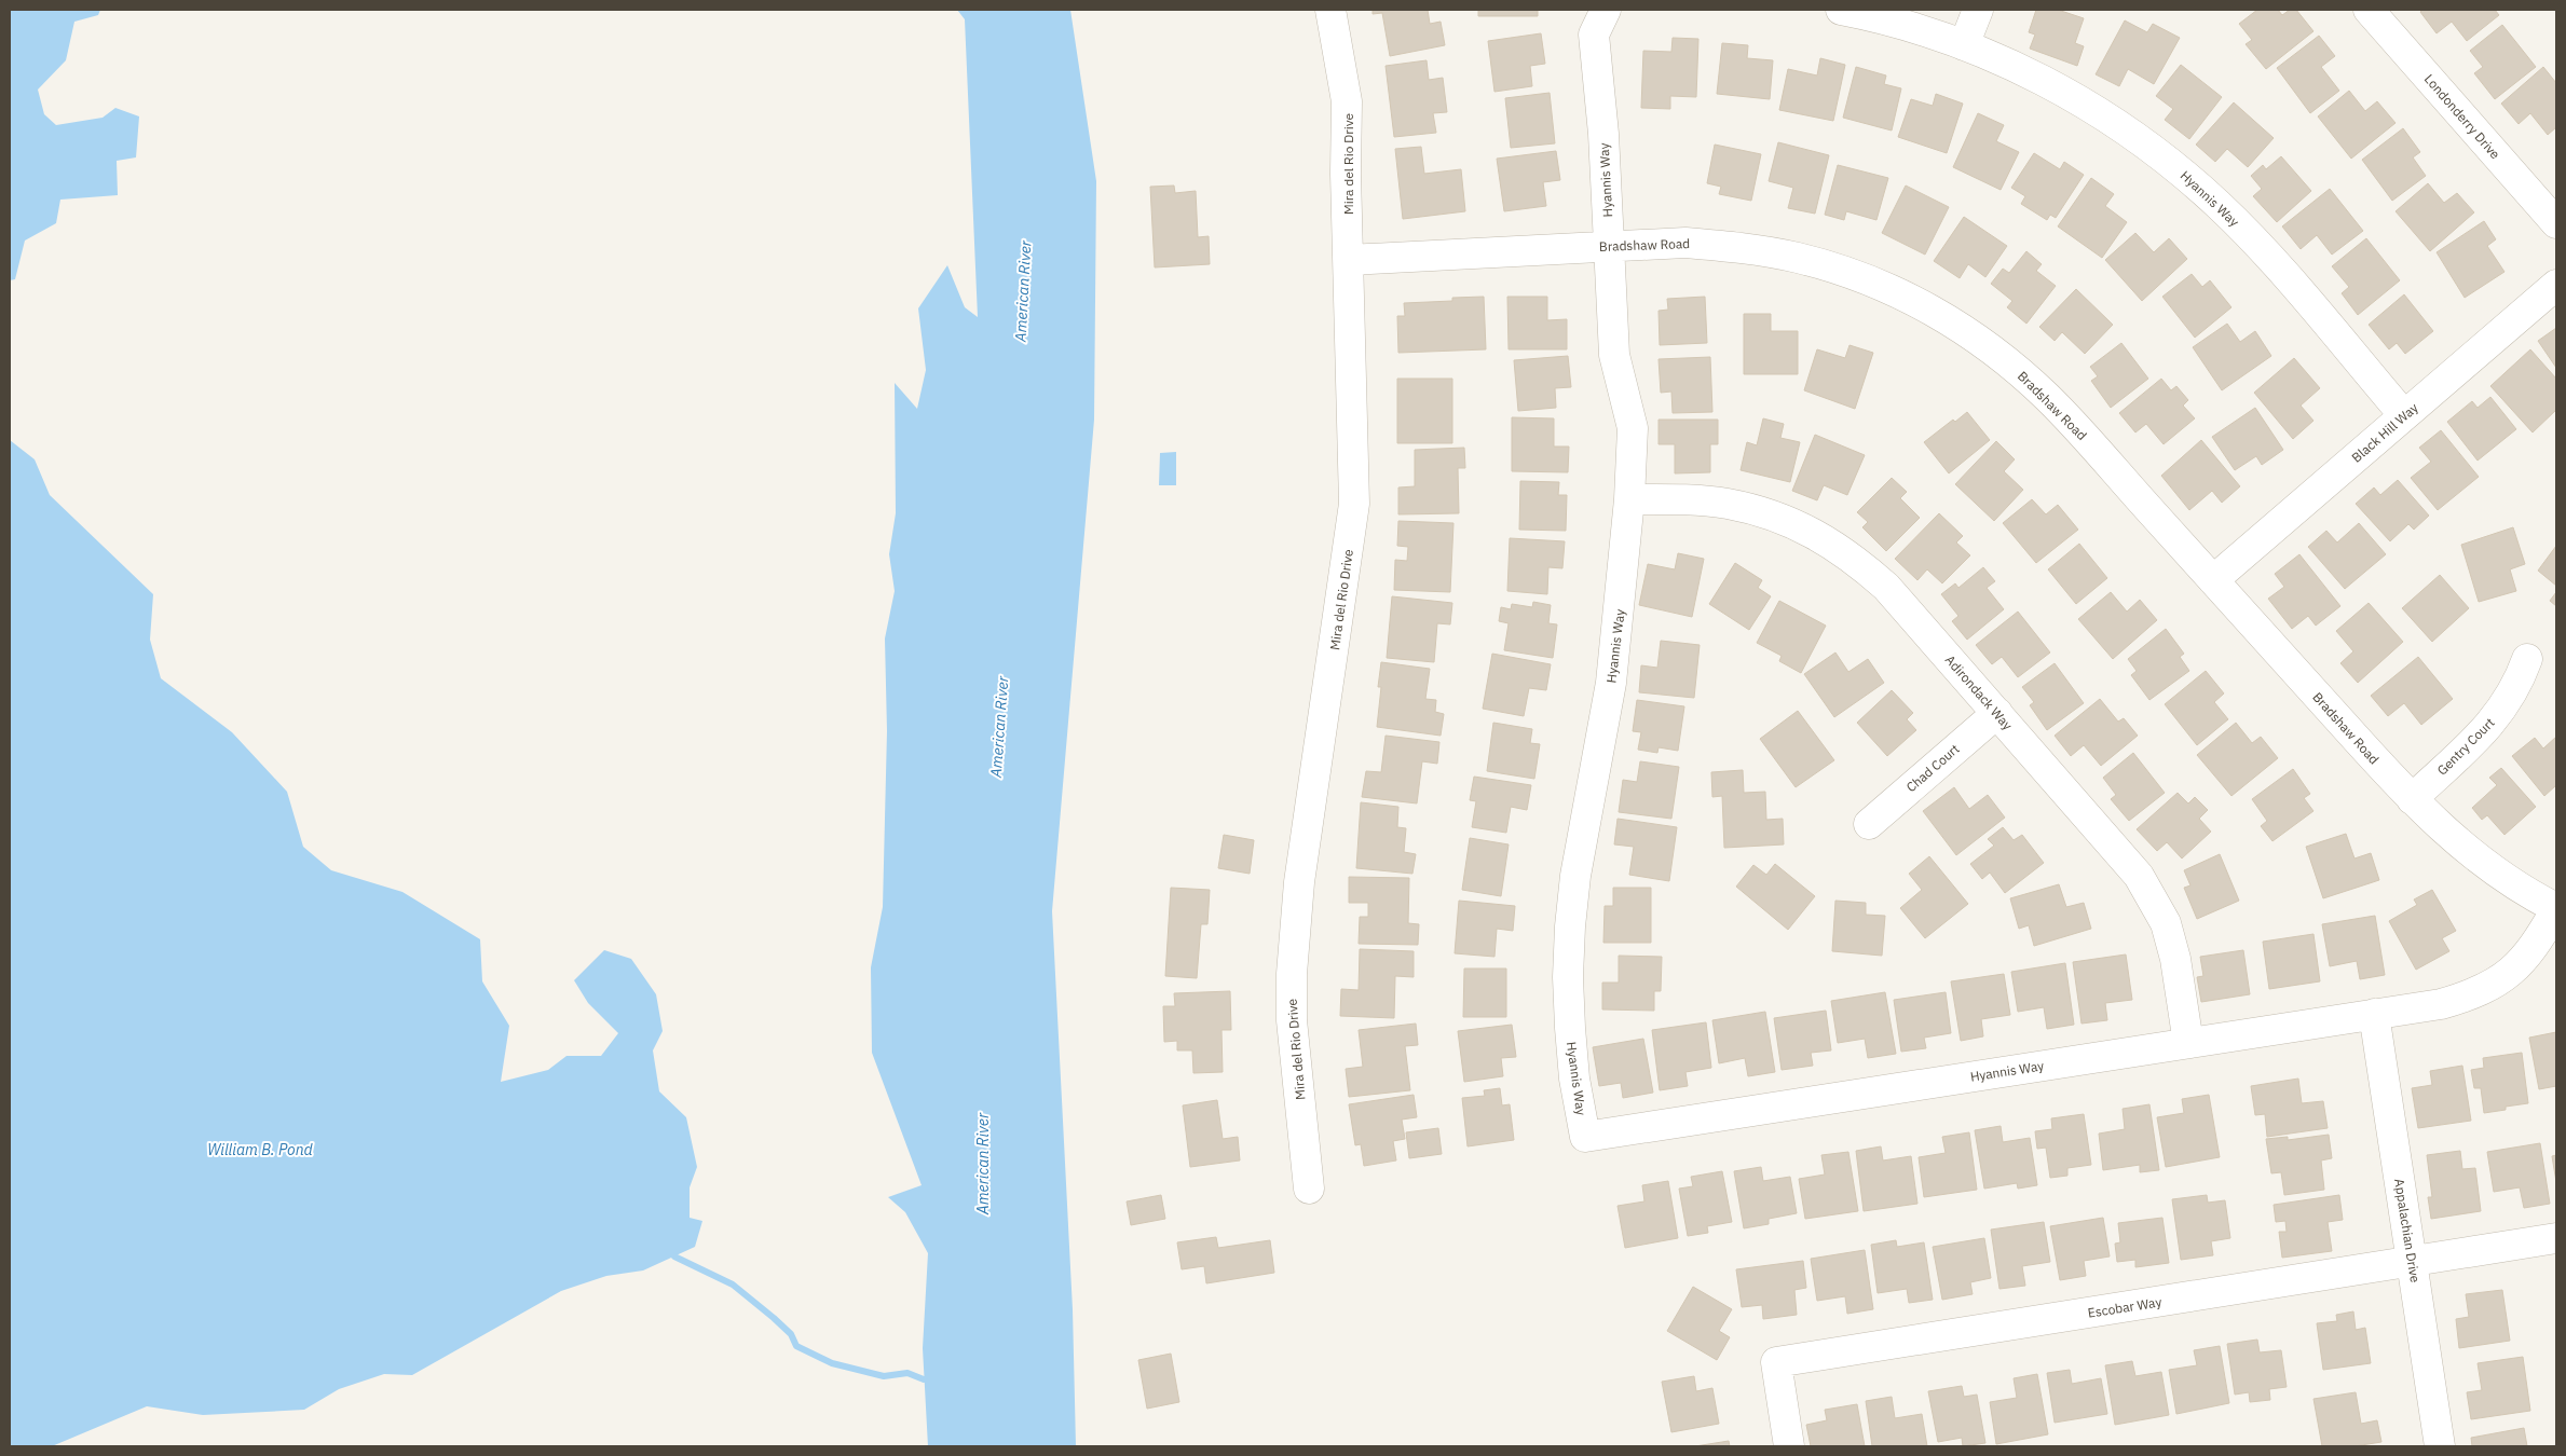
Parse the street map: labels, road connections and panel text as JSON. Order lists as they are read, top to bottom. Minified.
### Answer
{"streets":{"street":["Londonderry Drive","Mira del Rio Drive","Hyannis Way","Bradshaw Road","Black Hill Way","Adirondack Way","Gentry Court","Chad Court","Appalachian Drive","Escobar Way"]},"crossings":[["Mira del Rio Drive","Bradshaw Road"],["Hyannis Way","Bradshaw Road"],["Hyannis Way","Black Hill Way"],["Hyannis Way","Adirondack Way"],["Hyannis Way","Appalachian Drive"],["Bradshaw Road","Black Hill Way"],["Bradshaw Road","Gentry Court"],["Adirondack Way","Chad Court"],["Appalachian Drive","Escobar Way"]],"water":["American River","William B. Pond"]}
